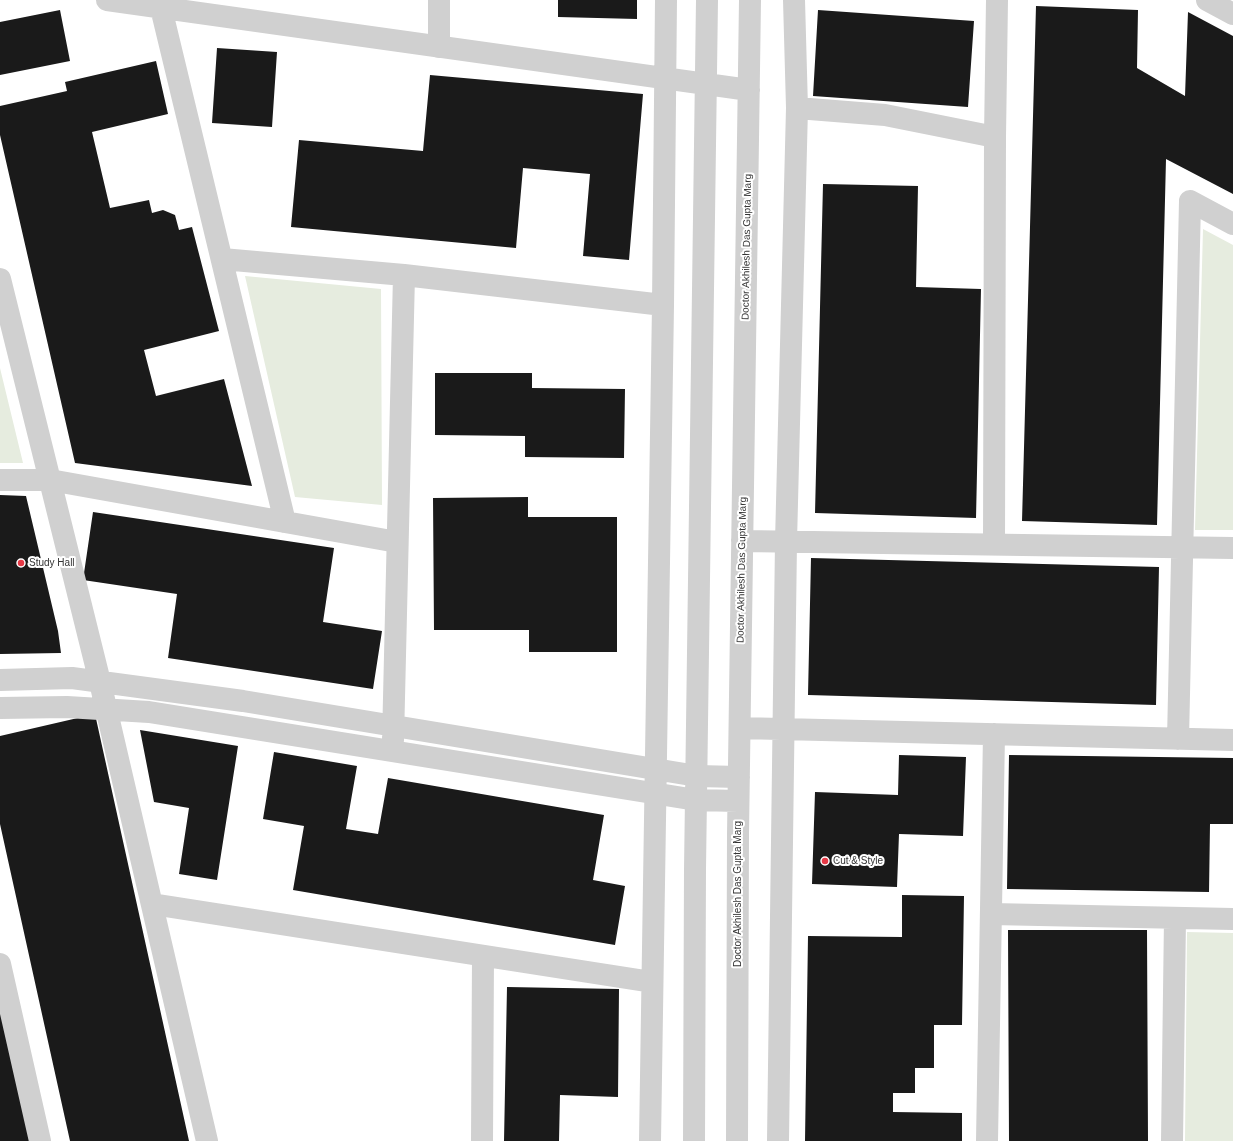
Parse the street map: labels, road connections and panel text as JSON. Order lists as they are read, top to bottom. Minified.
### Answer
{"streets":{"street":["Doctor Akhilesh Das Gupta Marg"]},"places":["Study Hall","Cut & Style"]}
